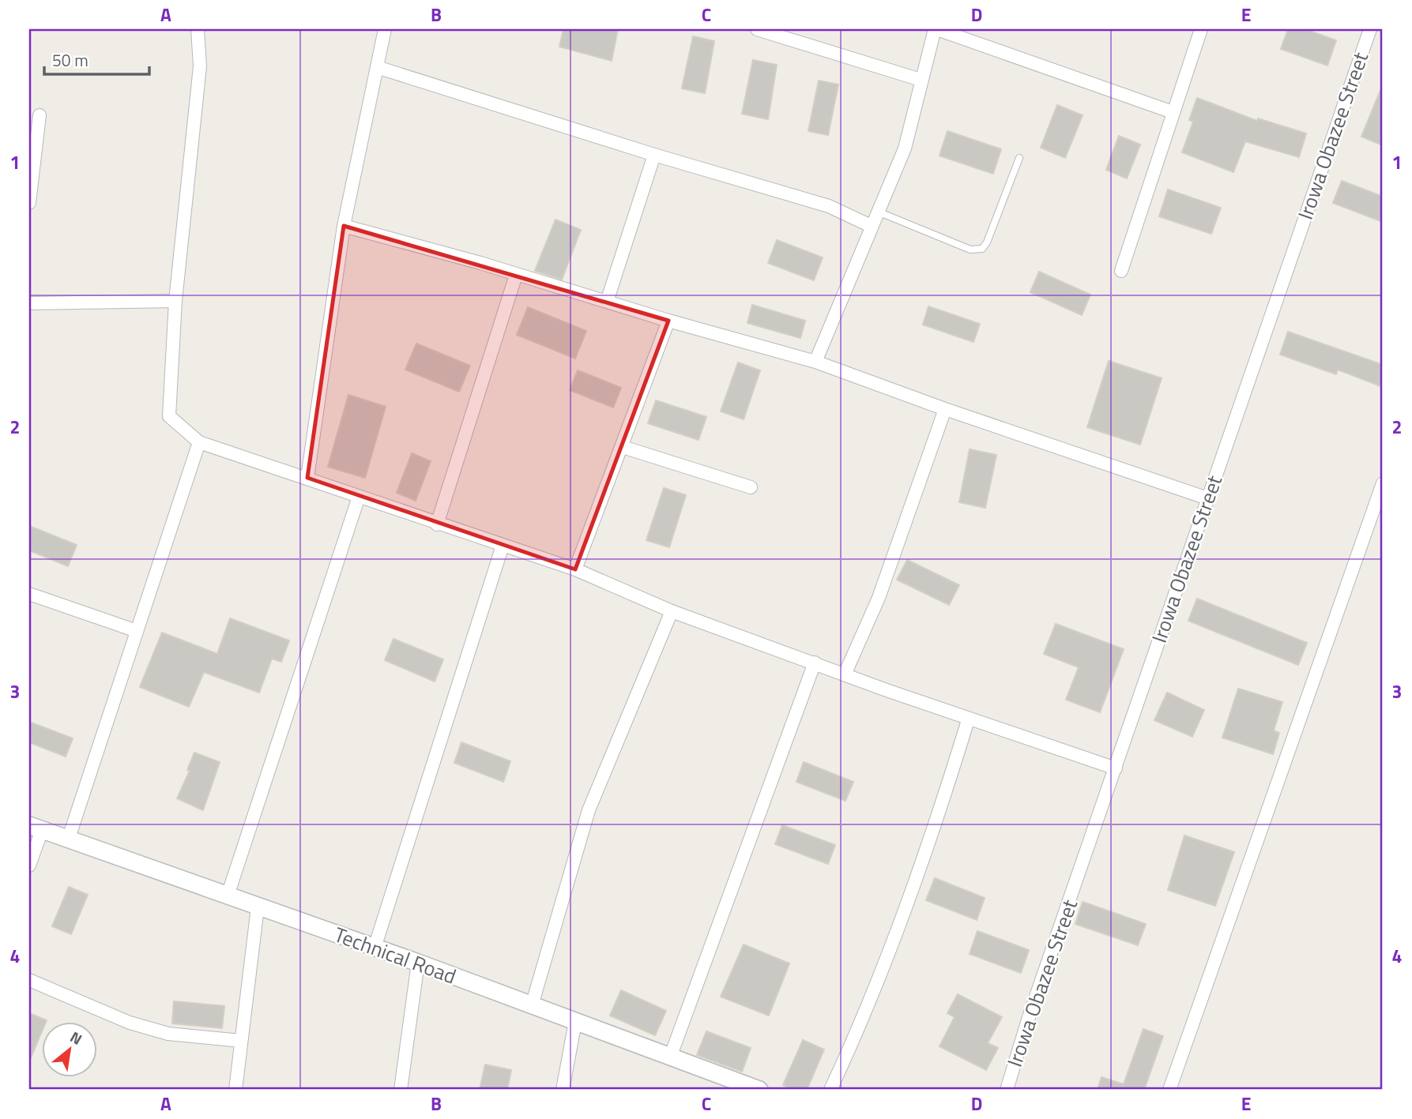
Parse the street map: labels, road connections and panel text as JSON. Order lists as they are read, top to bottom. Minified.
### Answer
{"streets":{"street":["Irowa Obazee Street","Technical Road"]},"scale_bar":"50 m","north":"top right","grid":{"columns":["A","B","C","D","E"],"rows":["1","2","3","4"]}}
